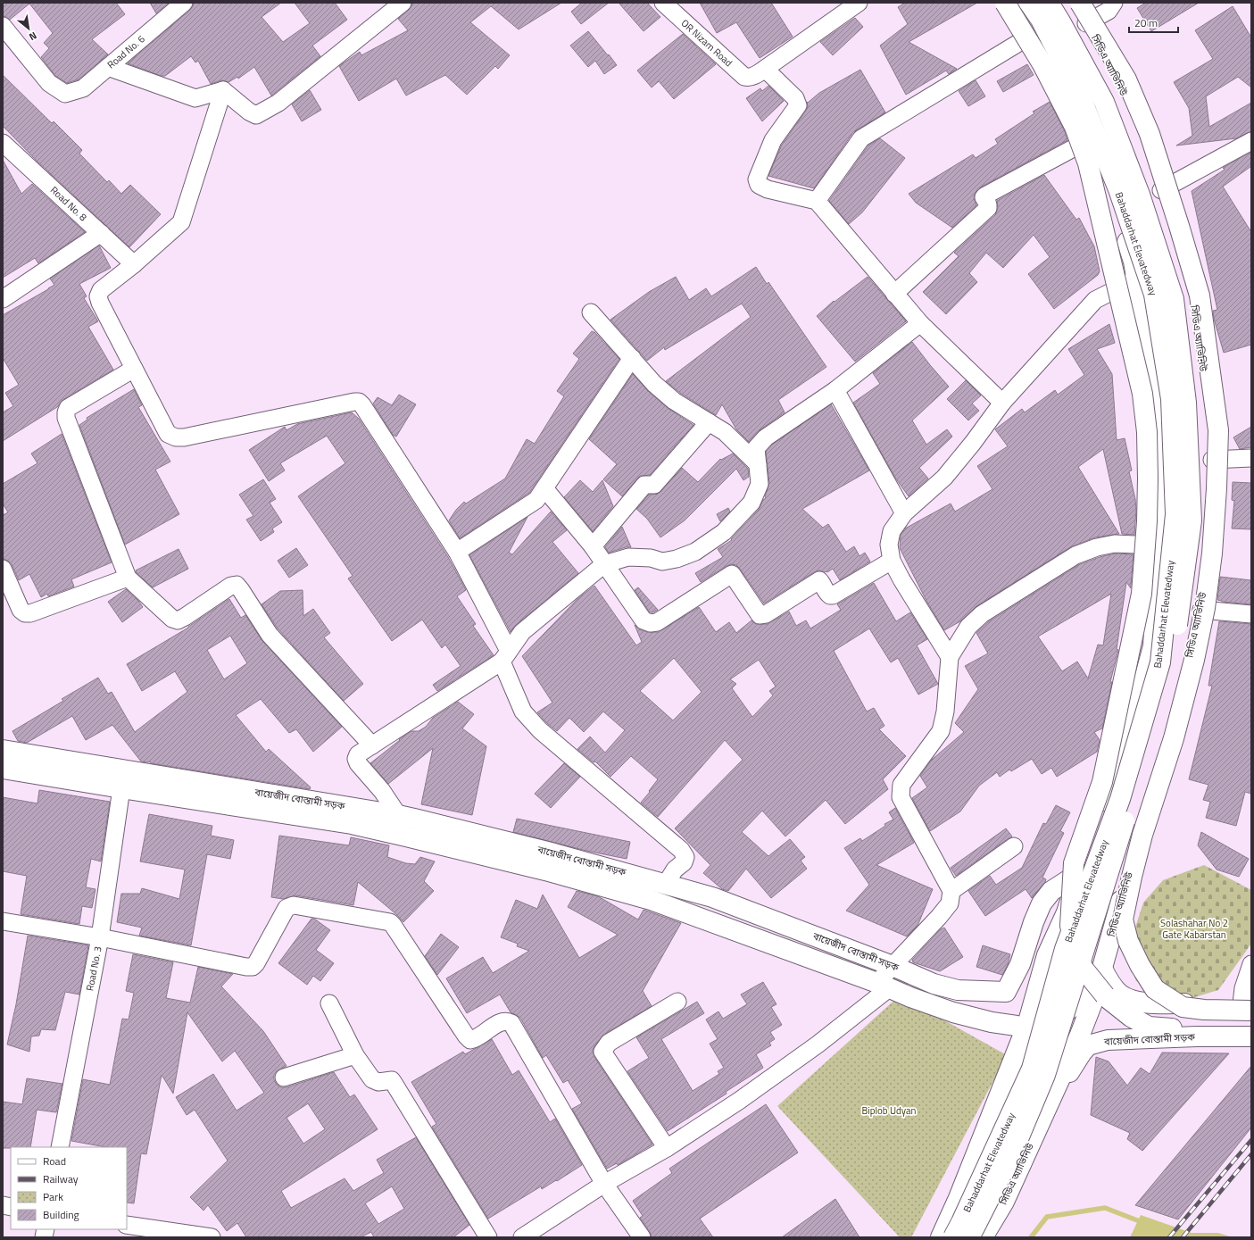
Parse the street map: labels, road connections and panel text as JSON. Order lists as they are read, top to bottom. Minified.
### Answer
{"streets":{"main road":["সিডিএ অ্যাভিনিউ","Bahaddarhat Elevatedway","বায়েজীদ বোস্তামী সড়ক"],"street":["OR Nizam Road","Road No. 6","Road No. 8","Road No. 3"]},"crossings":[["সিডিএ অ্যাভিনিউ","বায়েজীদ বোস্তামী সড়ক"],["বায়েজীদ বোস্তামী সড়ক","Road No. 3"]],"parks":["Solashahar No 2 Gate Kabarstan","Biplob Udyan"],"legend":["Road","Railway","Park","Building"],"scale_bar":"20 m","north":"bottom right"}
